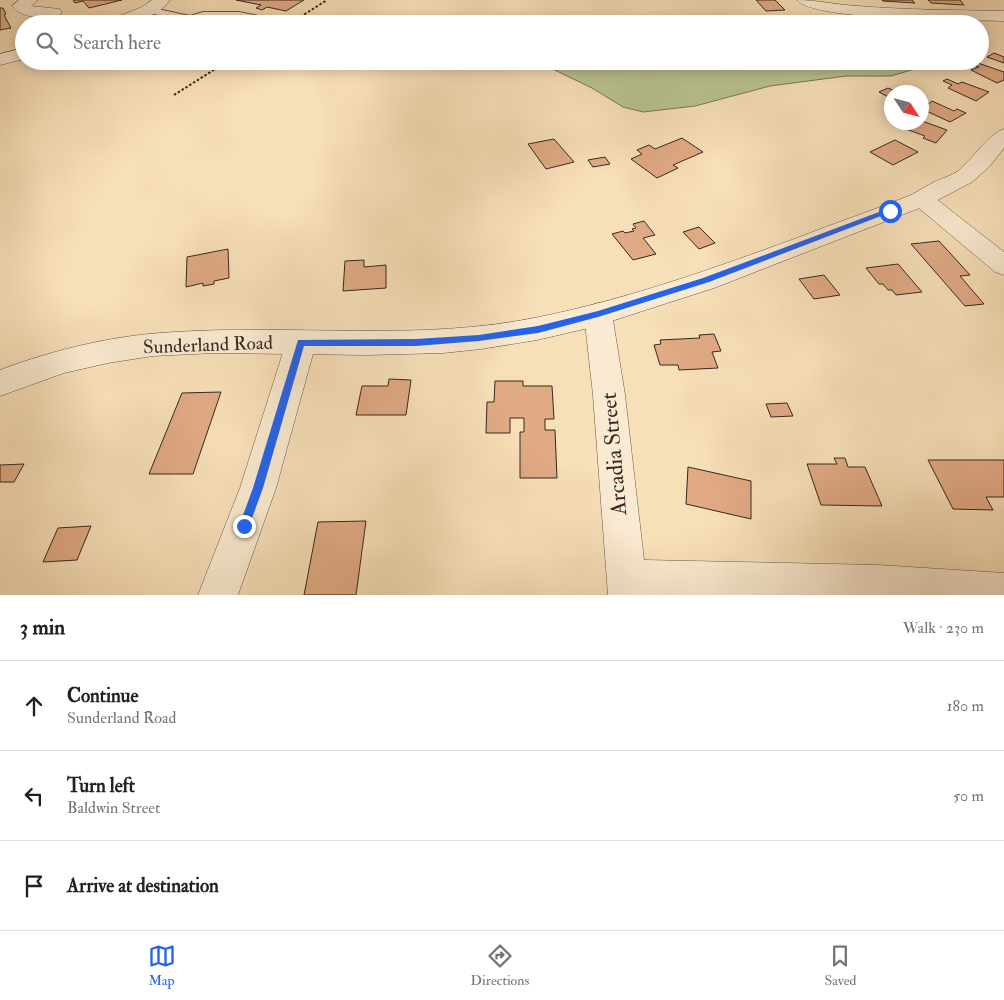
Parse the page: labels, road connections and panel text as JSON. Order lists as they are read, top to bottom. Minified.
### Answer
{"streets":{"street":["Sunderland Road","Arcadia Street"]},"crossings":[["Sunderland Road","Arcadia Street"]],"north":"bottom right","page":{"search":"Search here","heading":["3 min","Walk · 230 m"],"list":[["Continue","Sunderland Road","180 m"],["Turn left","Baldwin Street","50 m"],"Arrive at destination"],"nav":["Map","Directions","Saved"]}}
